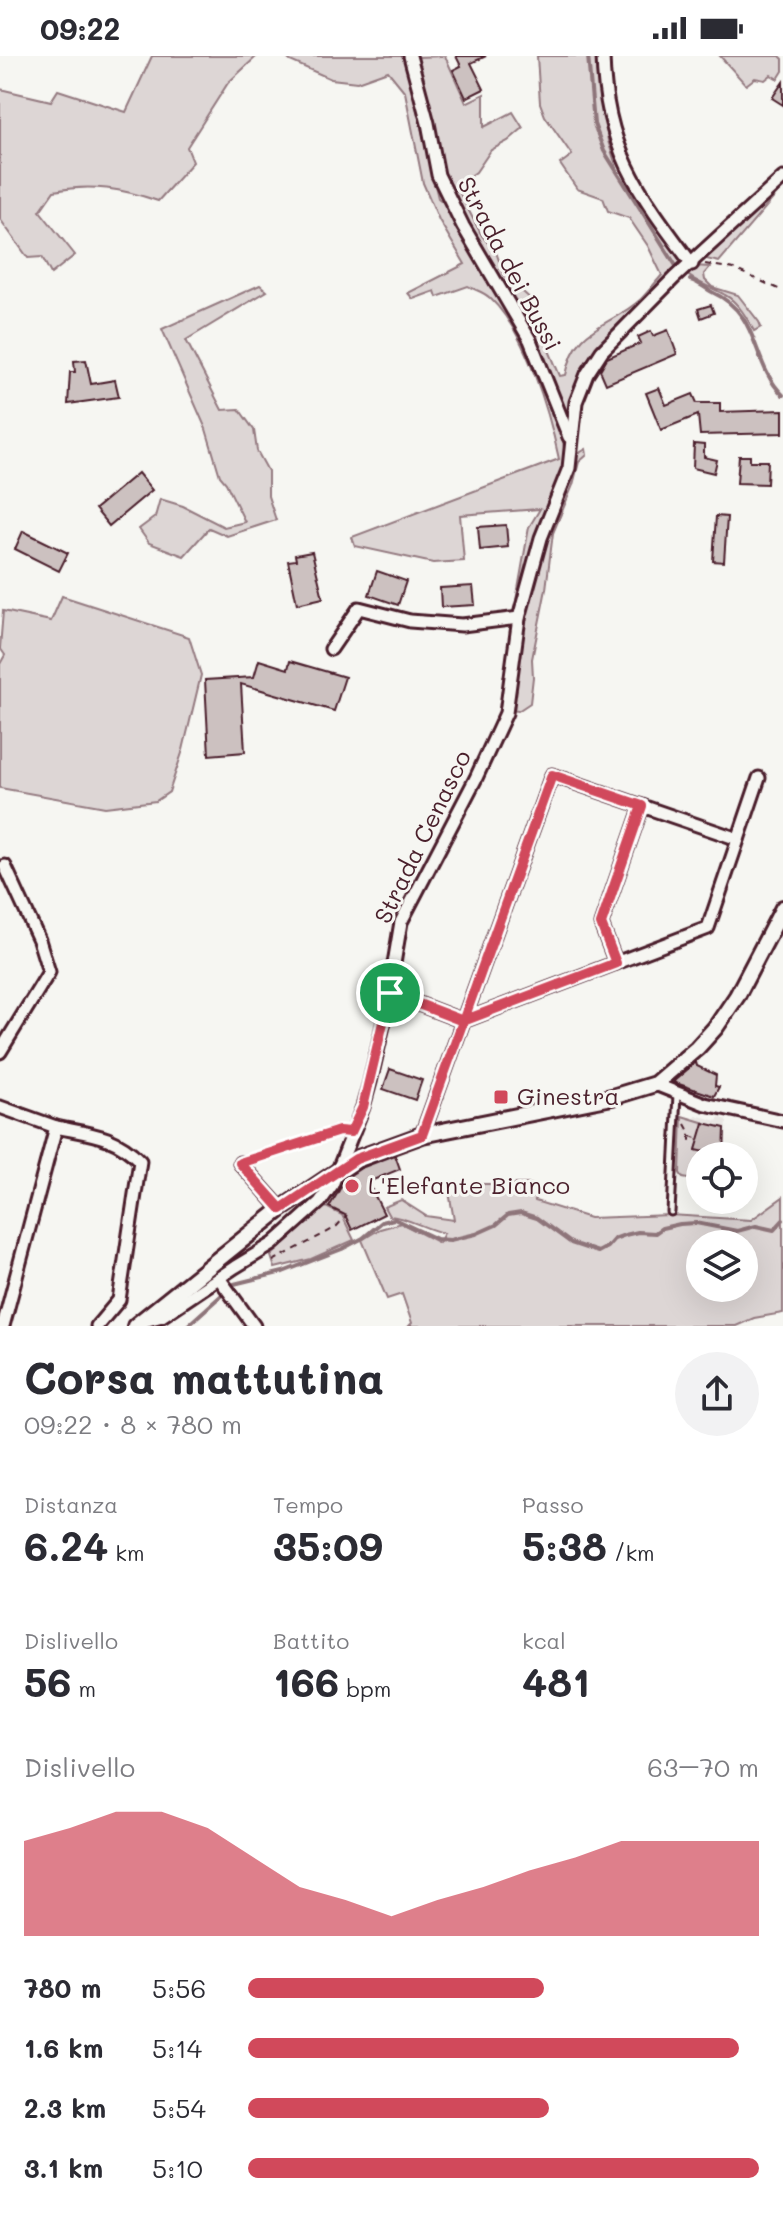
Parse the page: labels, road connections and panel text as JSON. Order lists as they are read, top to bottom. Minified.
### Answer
{"streets":{"street":["Strada dei Bussi","Strada Cenasco"]},"crossings":[["Strada dei Bussi","Strada Cenasco"]],"places":{"transit":["Ginestra"],"other":["L'Elefante Bianco"]},"page":{"status":"09:22","heading":["Corsa mattutina","09:22 · 8 × 780 m"],"stats":[["Distanza","6.24 km"],["Tempo","35:09"],["Passo","5:38 /km"],["Dislivello","56 m"],["Battito","166 bpm"],["kcal","481"]],"chart":["Dislivello","63–70 m"],"list":[{"name":"780 m","note":"5:56"},{"name":"1.6 km","note":"5:14"},{"name":"2.3 km","note":"5:54"},{"name":"3.1 km","note":"5:10"}]}}
